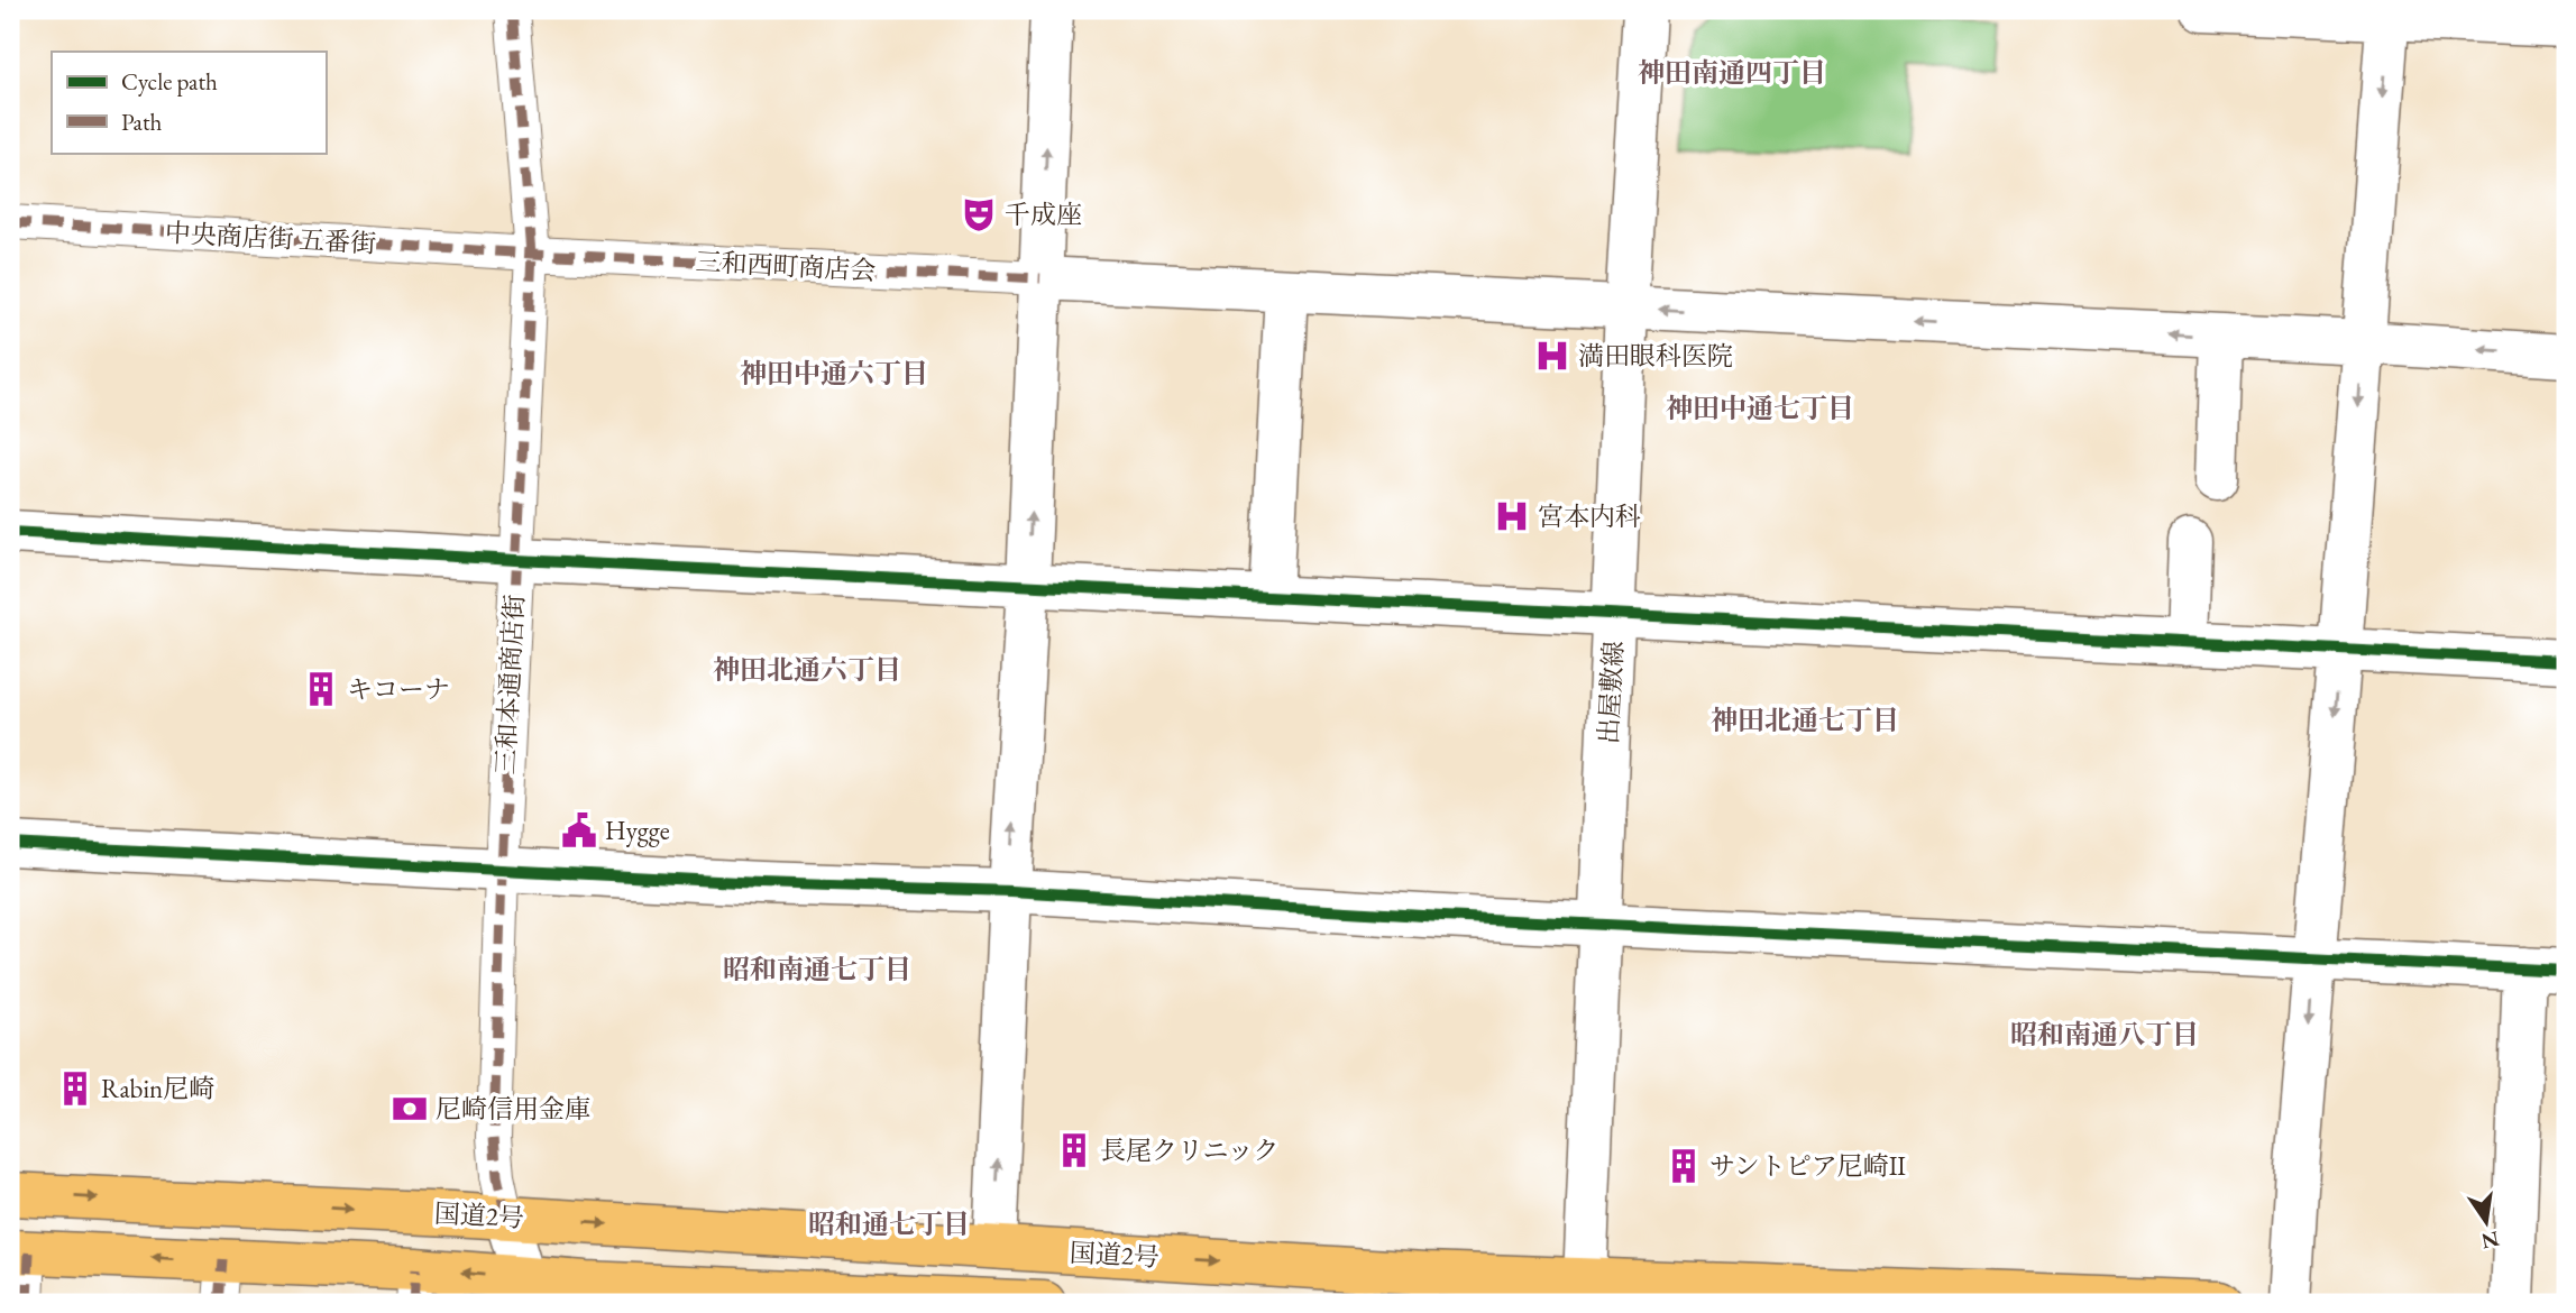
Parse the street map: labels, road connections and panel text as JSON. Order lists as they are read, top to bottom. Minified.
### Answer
{"streets":{"highway":["国道2号"],"street":["中央商店街 五番街","三和西町商店会","三和本通商店街","出屋敷線"]},"crossings":[["中央商店街 五番街","三和西町商店会"],["中央商店街 五番街","三和本通商店街"],["三和西町商店会","三和本通商店街"],["三和本通商店街","国道2号"],["出屋敷線","国道2号"]],"districts":["神田南通四丁目","神田中通六丁目","神田中通七丁目","神田北通六丁目","神田北通七丁目","昭和南通七丁目","昭和南通八丁目","昭和通七丁目"],"places":{"theatre":["千成座"],"hospital":["満田眼科医院","宮本内科"],"building":["キコーナ","Rabin尼崎","長尾クリニック","サントピア尼崎Ⅱ"],"public building":["Hygge"],"bank":["尼崎信用金庫"]},"legend":["Cycle path","Path"],"north":"bottom"}
